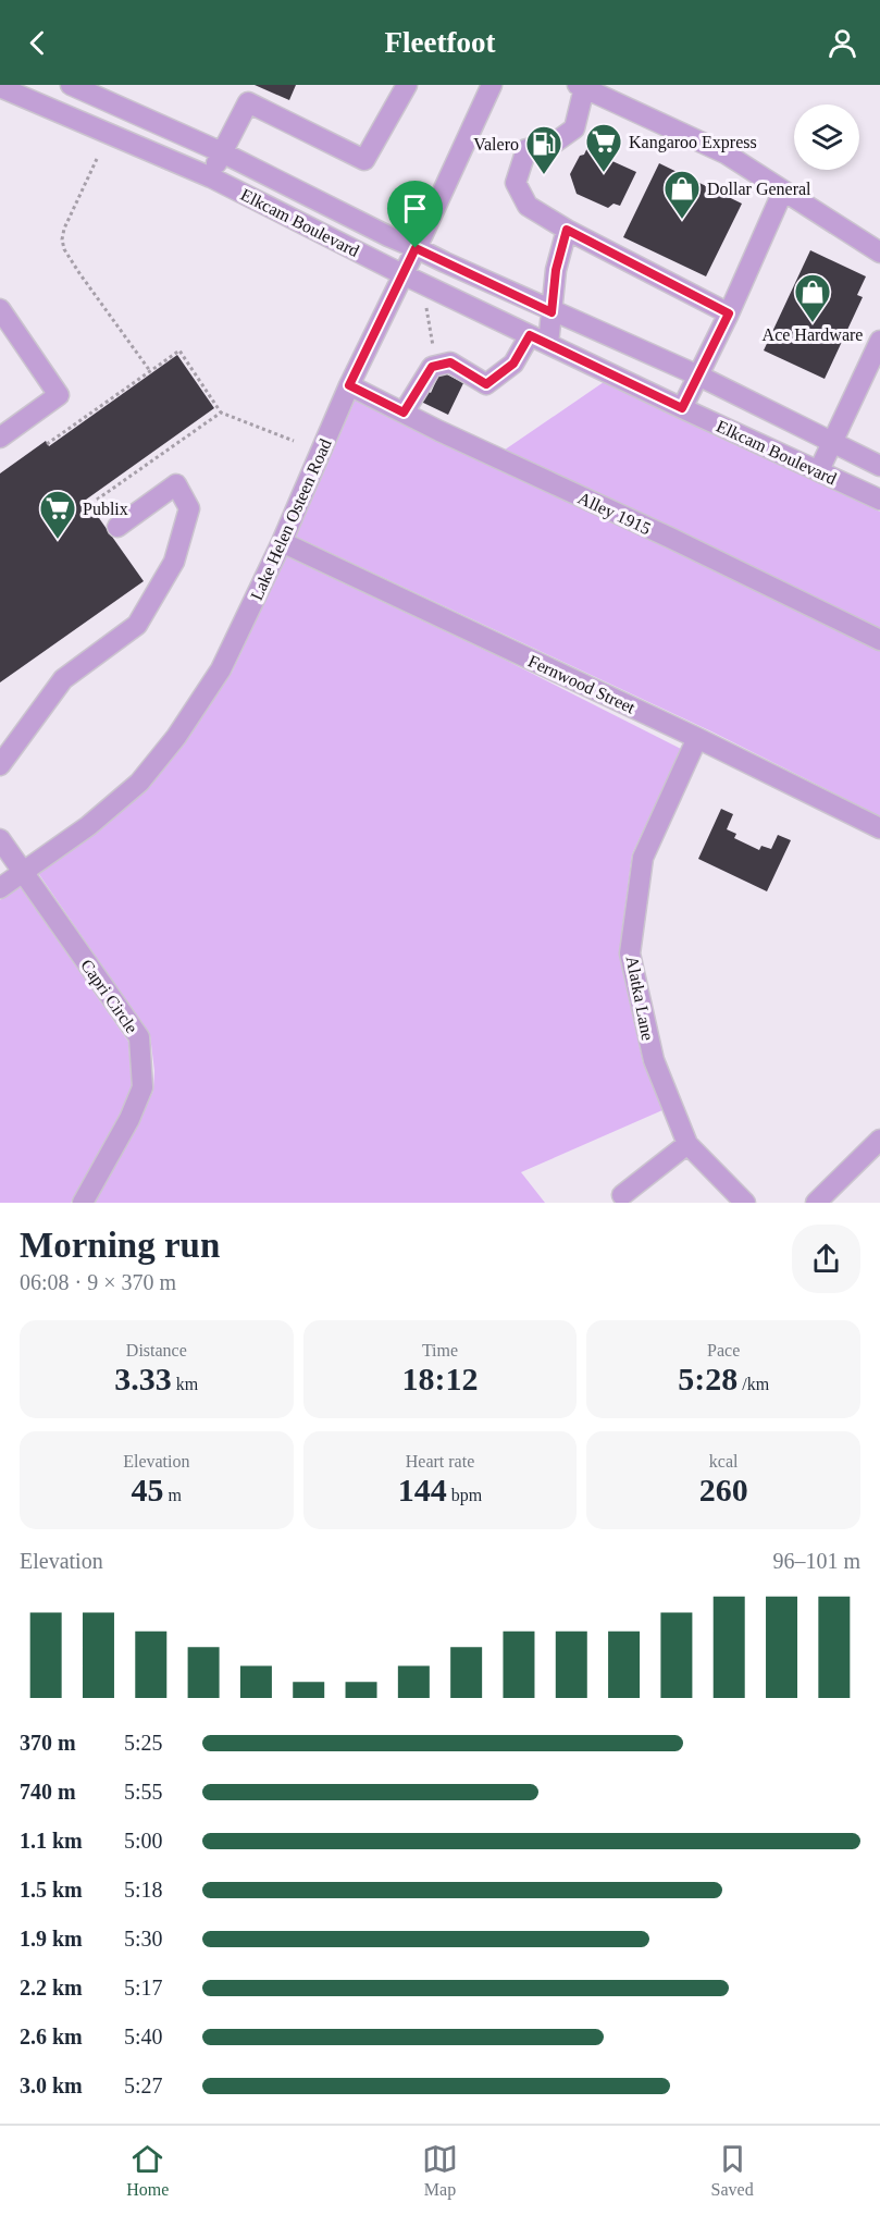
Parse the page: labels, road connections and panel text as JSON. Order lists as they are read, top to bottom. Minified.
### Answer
{"streets":{"street":["Elkcam Boulevard","Alley 1915","Lake Helen Osteen Road","Fernwood Street","Capri Circle","Alatka Lane"]},"crossings":[["Elkcam Boulevard","Lake Helen Osteen Road"],["Alley 1915","Lake Helen Osteen Road"],["Lake Helen Osteen Road","Fernwood Street"],["Lake Helen Osteen Road","Capri Circle"],["Fernwood Street","Alatka Lane"]],"places":{"supermarket":["Kangaroo Express","Publix"],"fuel station":["Valero"],"shop":["Dollar General","Ace Hardware"]},"page":{"header":"Fleetfoot","heading":["Morning run","06:08 · 9 × 370 m"],"stats":[["Distance","3.33 km"],["Time","18:12"],["Pace","5:28 /km"],["Elevation","45 m"],["Heart rate","144 bpm"],["kcal","260"]],"chart":["Elevation","96–101 m"],"list":[{"name":"370 m","note":"5:25"},{"name":"740 m","note":"5:55"},{"name":"1.1 km","note":"5:00"},{"name":"1.5 km","note":"5:18"},{"name":"1.9 km","note":"5:30"},{"name":"2.2 km","note":"5:17"},{"name":"2.6 km","note":"5:40"},{"name":"3.0 km","note":"5:27"}],"tabs":["Home","Map","Saved"]}}
